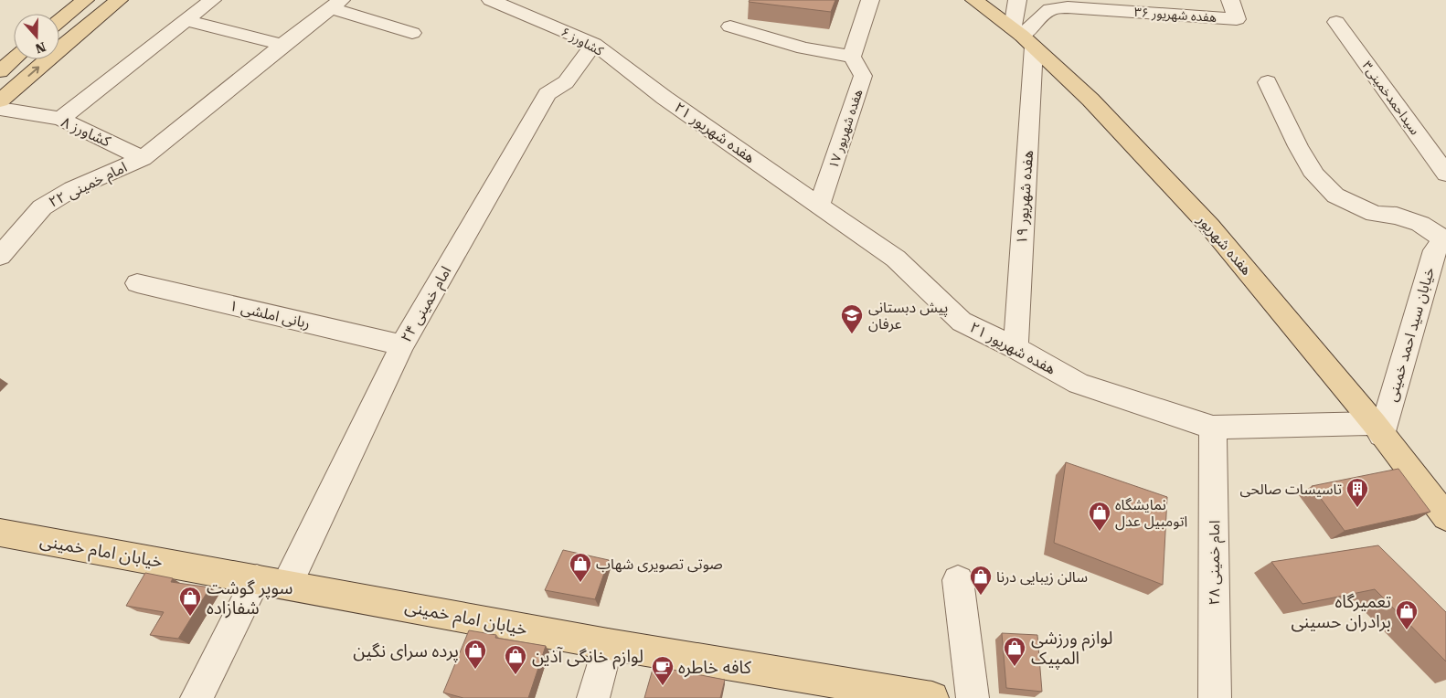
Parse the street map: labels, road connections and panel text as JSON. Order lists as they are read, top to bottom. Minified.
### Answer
{"streets":{"main road":["هفده شهریور","خیابان امام خمینی"],"street":["هفده شهریور ۳۶","کشاورز ۶","سیداحمدخمینی۳","هفده شهریور ۱۷","کشاورز ۸","هفده شهریور ۲۱","امام خمینی ۲۲","هفده شهریور ۱۹","امام خمینی ۲۴","ربانی املشی ۱","خیابان سید احمد خمینی","امام خمینی ۲۸"]},"crossings":[["هفده شهریور ۳۶","هفده شهریور ۱۹"],["هفده شهریور ۳۶","هفده شهریور"],["کشاورز ۶","هفده شهریور ۲۱"],["کشاورز ۶","امام خمینی ۲۴"],["هفده شهریور ۱۷","هفده شهریور ۲۱"],["کشاورز ۸","امام خمینی ۲۲"],["هفده شهریور ۲۱","هفده شهریور ۱۹"],["هفده شهریور ۲۱","هفده شهریور"],["هفده شهریور ۲۱","خیابان سید احمد خمینی"],["هفده شهریور ۲۱","امام خمینی ۲۸"],["هفده شهریور ۱۹","هفده شهریور"],["هفده شهریور","خیابان سید احمد خمینی"],["امام خمینی ۲۴","ربانی املشی ۱"],["امام خمینی ۲۴","خیابان امام خمینی"]],"places":{"school or university":["پیش دبستانی عرفان"],"building":["تاسیسات صالحی"],"shop":["نمایشگاه اتومبیل عدل","صوتی تصویری شهاب","سالن زیبایی درنا","سوپر گوشت شفازاده","تعمیرگاه برادران حسینی","لوازم ورزشی المپیک","پرده سرای نگین","لوازم خانگی آذین"],"cafe":["کافه خاطره"]},"north":"bottom"}
